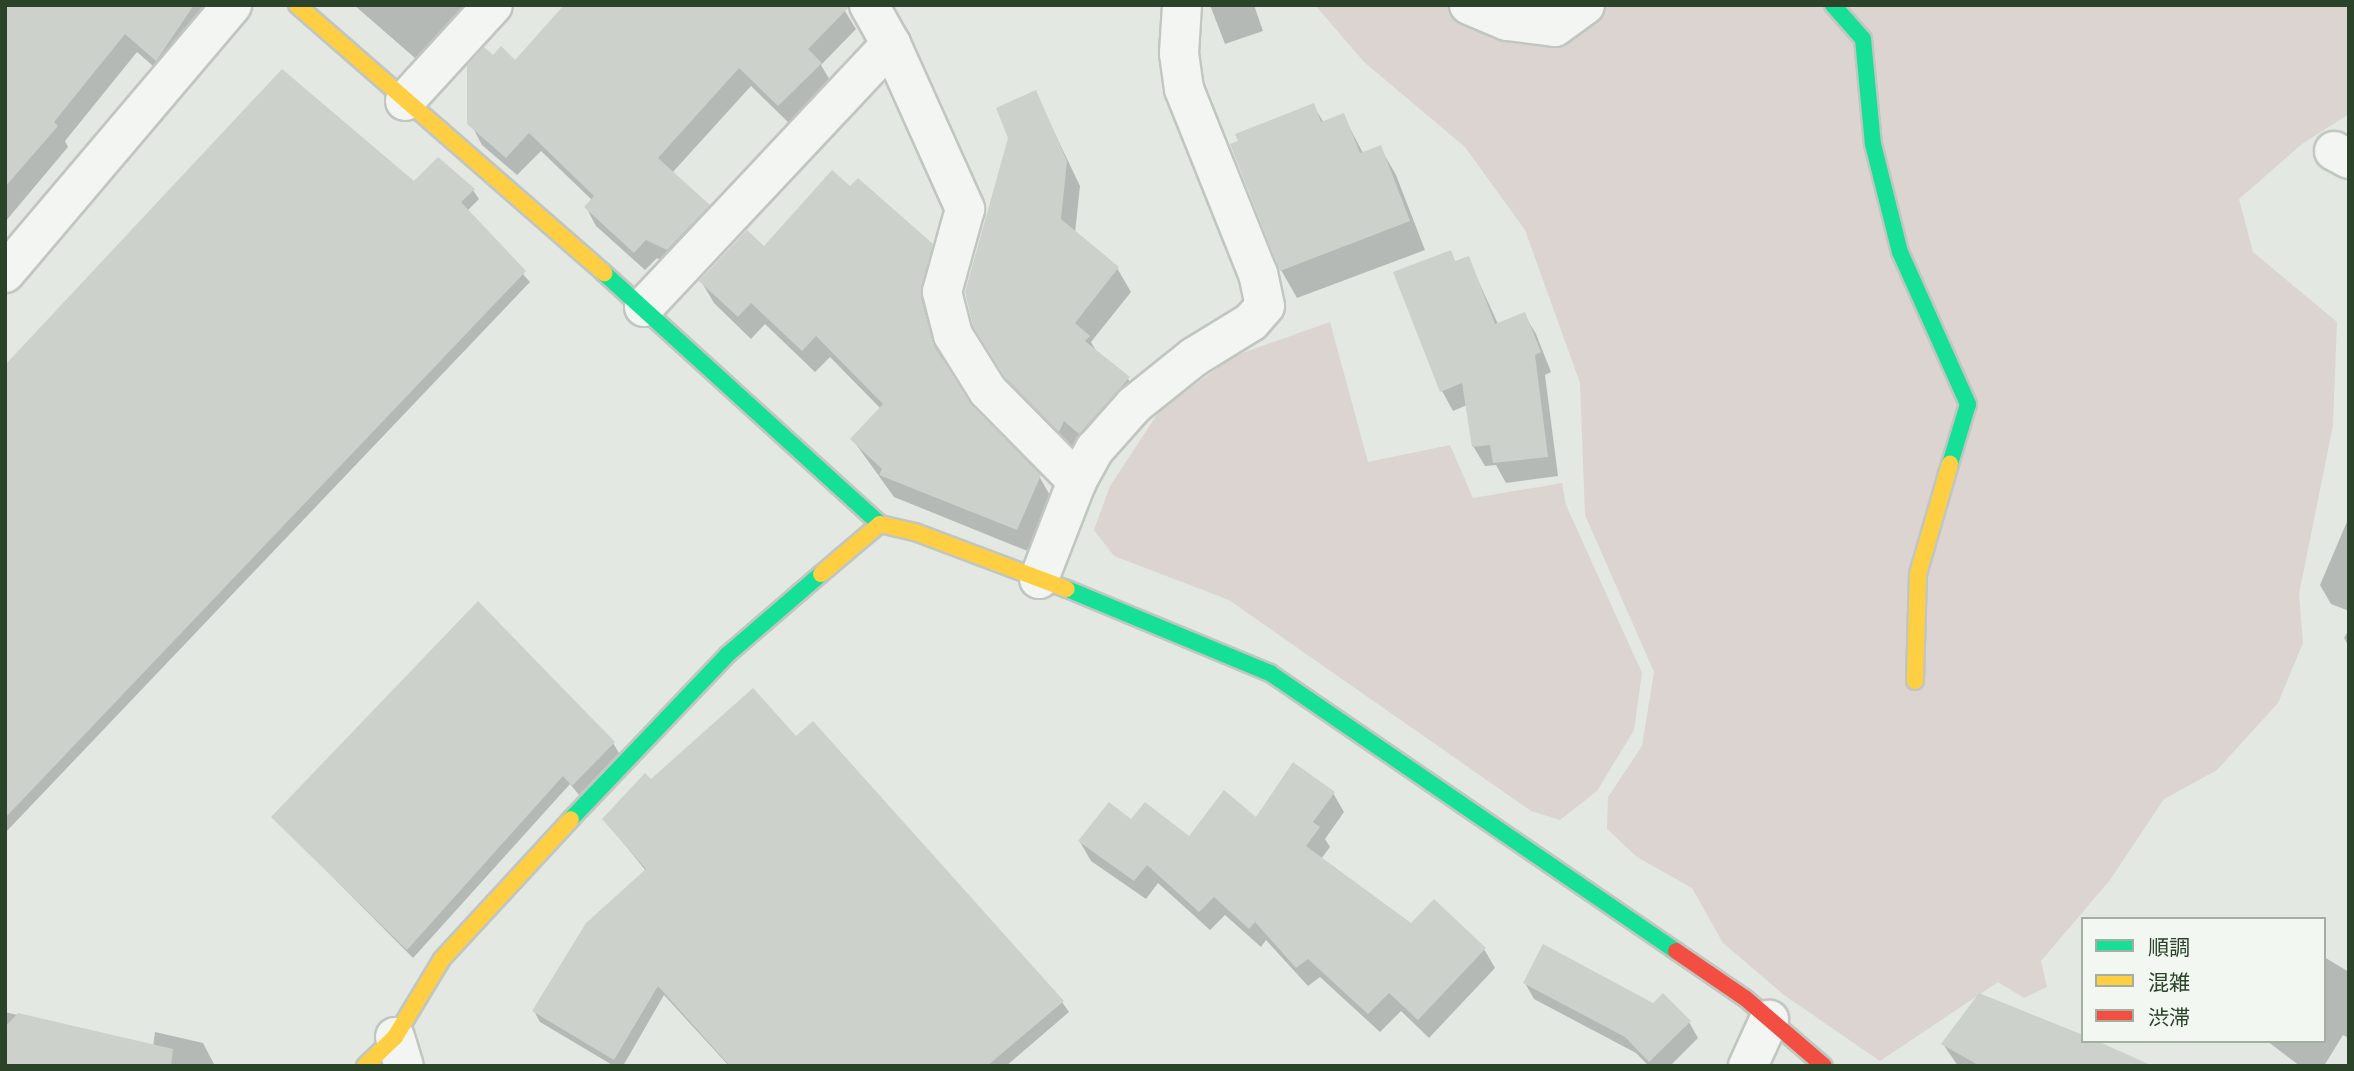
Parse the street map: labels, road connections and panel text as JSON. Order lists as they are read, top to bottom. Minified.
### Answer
{"legend":["順調","混雑","渋滞"]}
